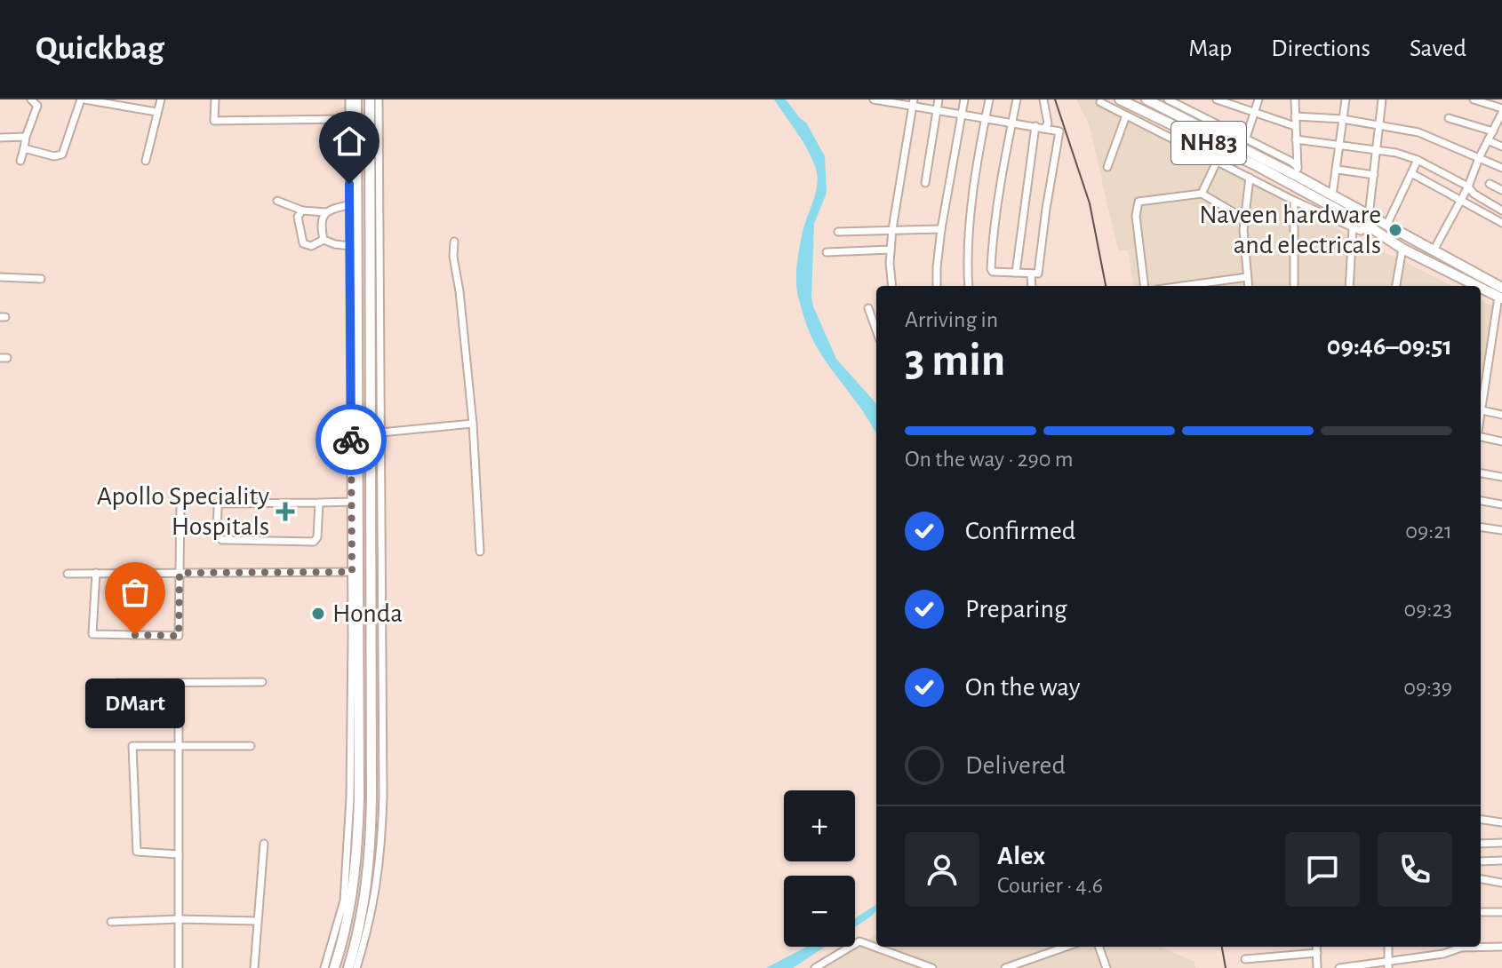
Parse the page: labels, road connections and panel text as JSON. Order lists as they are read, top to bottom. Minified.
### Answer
{"streets":{"highway":["NH83"]},"places":{"other":["Naveen hardware and electricals","Honda","DMart"],"health":["Apollo Speciality Hospitals"]},"page":{"header":"Quickbag","nav":["Map","Directions","Saved"],"heading":["3 min","Arriving in","09:46–09:51"],"panel":["Alex","Courier · 4.6"],"bar":"On the way · 290 m","list":[["Confirmed","09:21"],["Preparing","09:23"],["On the way","09:39"],"Delivered"],"bubble":"DMart","map_buttons":["+","−"]}}
